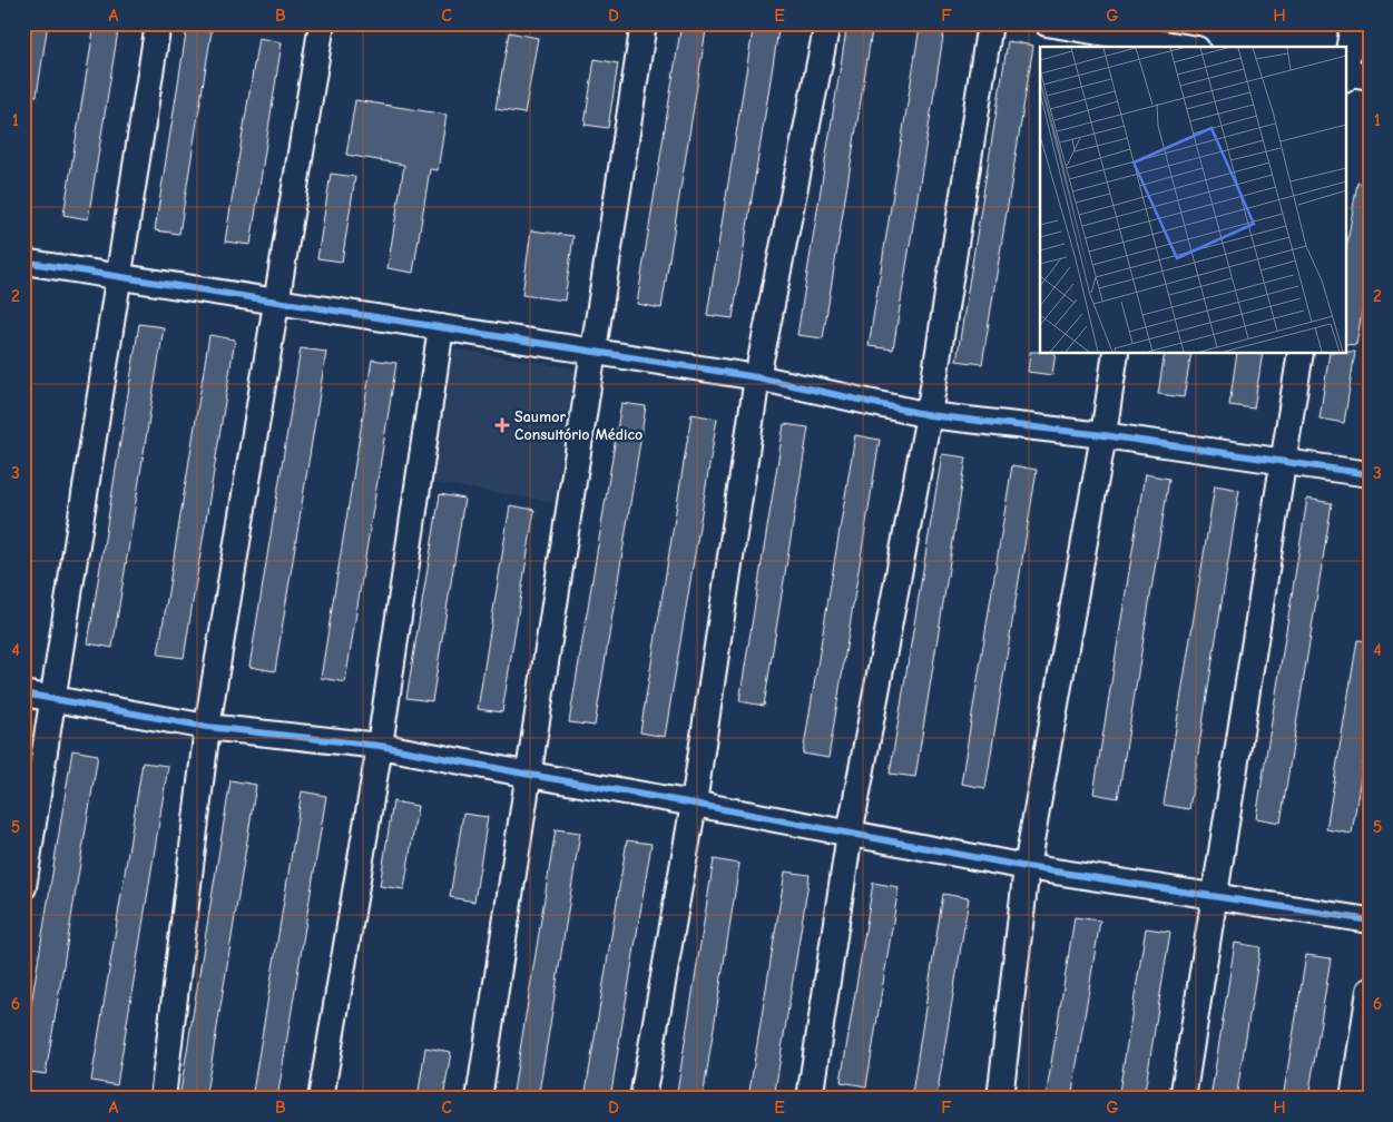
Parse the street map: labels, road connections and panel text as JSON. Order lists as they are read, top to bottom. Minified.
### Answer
{"places":{"health":["Saumor Consultório Médico"]},"grid":{"columns":["A","B","C","D","E","F","G","H"],"rows":["1","2","3","4","5","6"]}}
